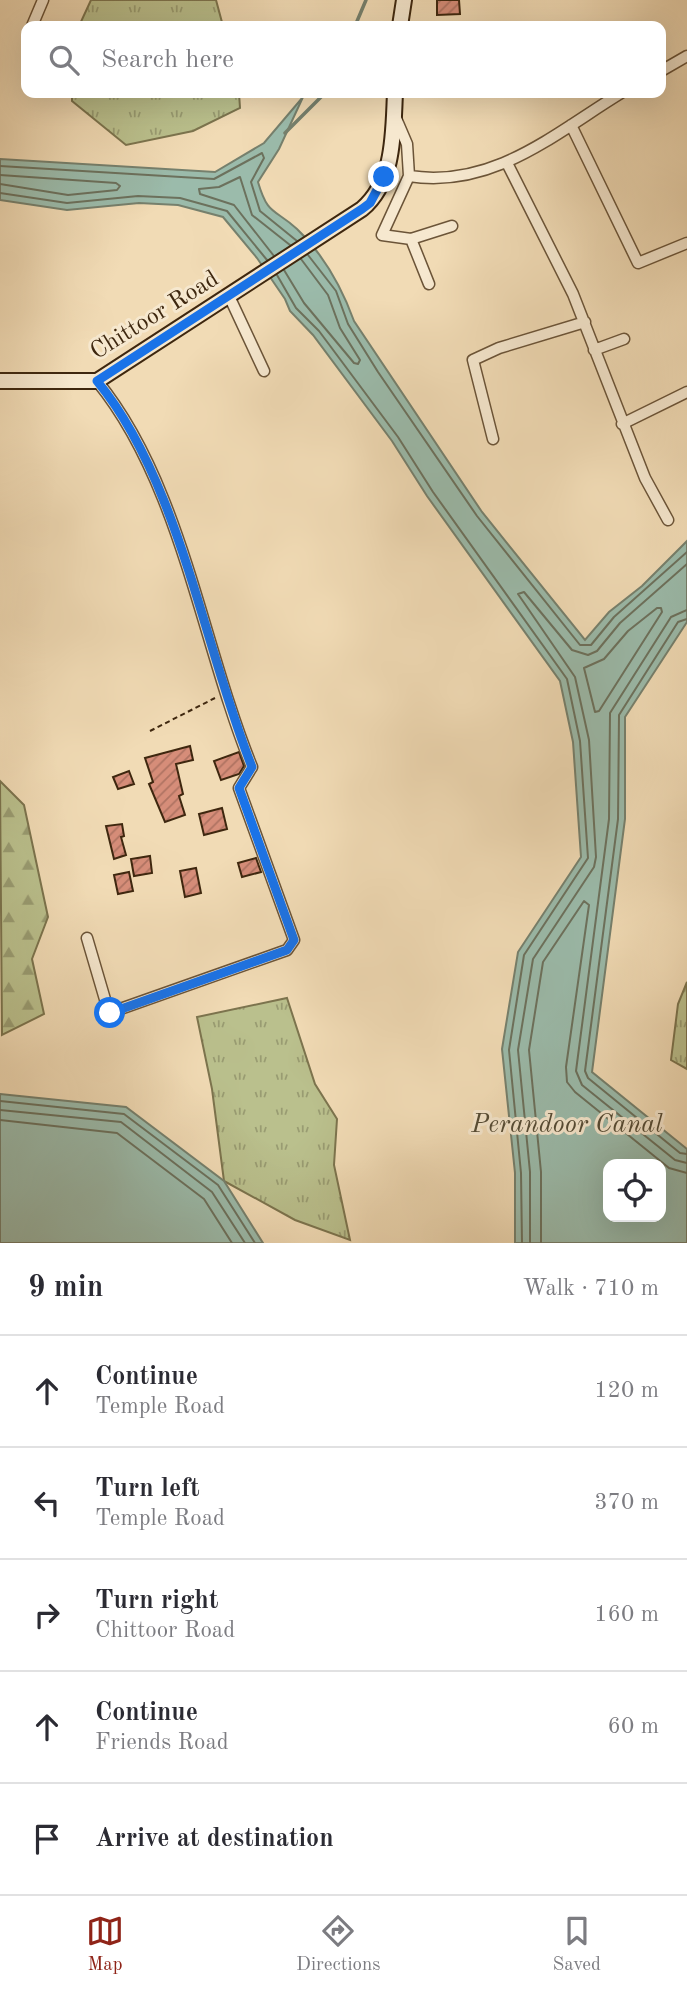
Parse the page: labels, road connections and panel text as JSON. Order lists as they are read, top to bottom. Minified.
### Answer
{"streets":{"main road":["Chittoor Road"]},"water":["Perandoor Canal"],"page":{"search":"Search here","heading":["9 min","Walk · 710 m"],"list":[["Continue","Temple Road","120 m"],["Turn left","Temple Road","370 m"],["Turn right","Chittoor Road","160 m"],["Continue","Friends Road","60 m"],"Arrive at destination"],"nav":["Map","Directions","Saved"]}}
